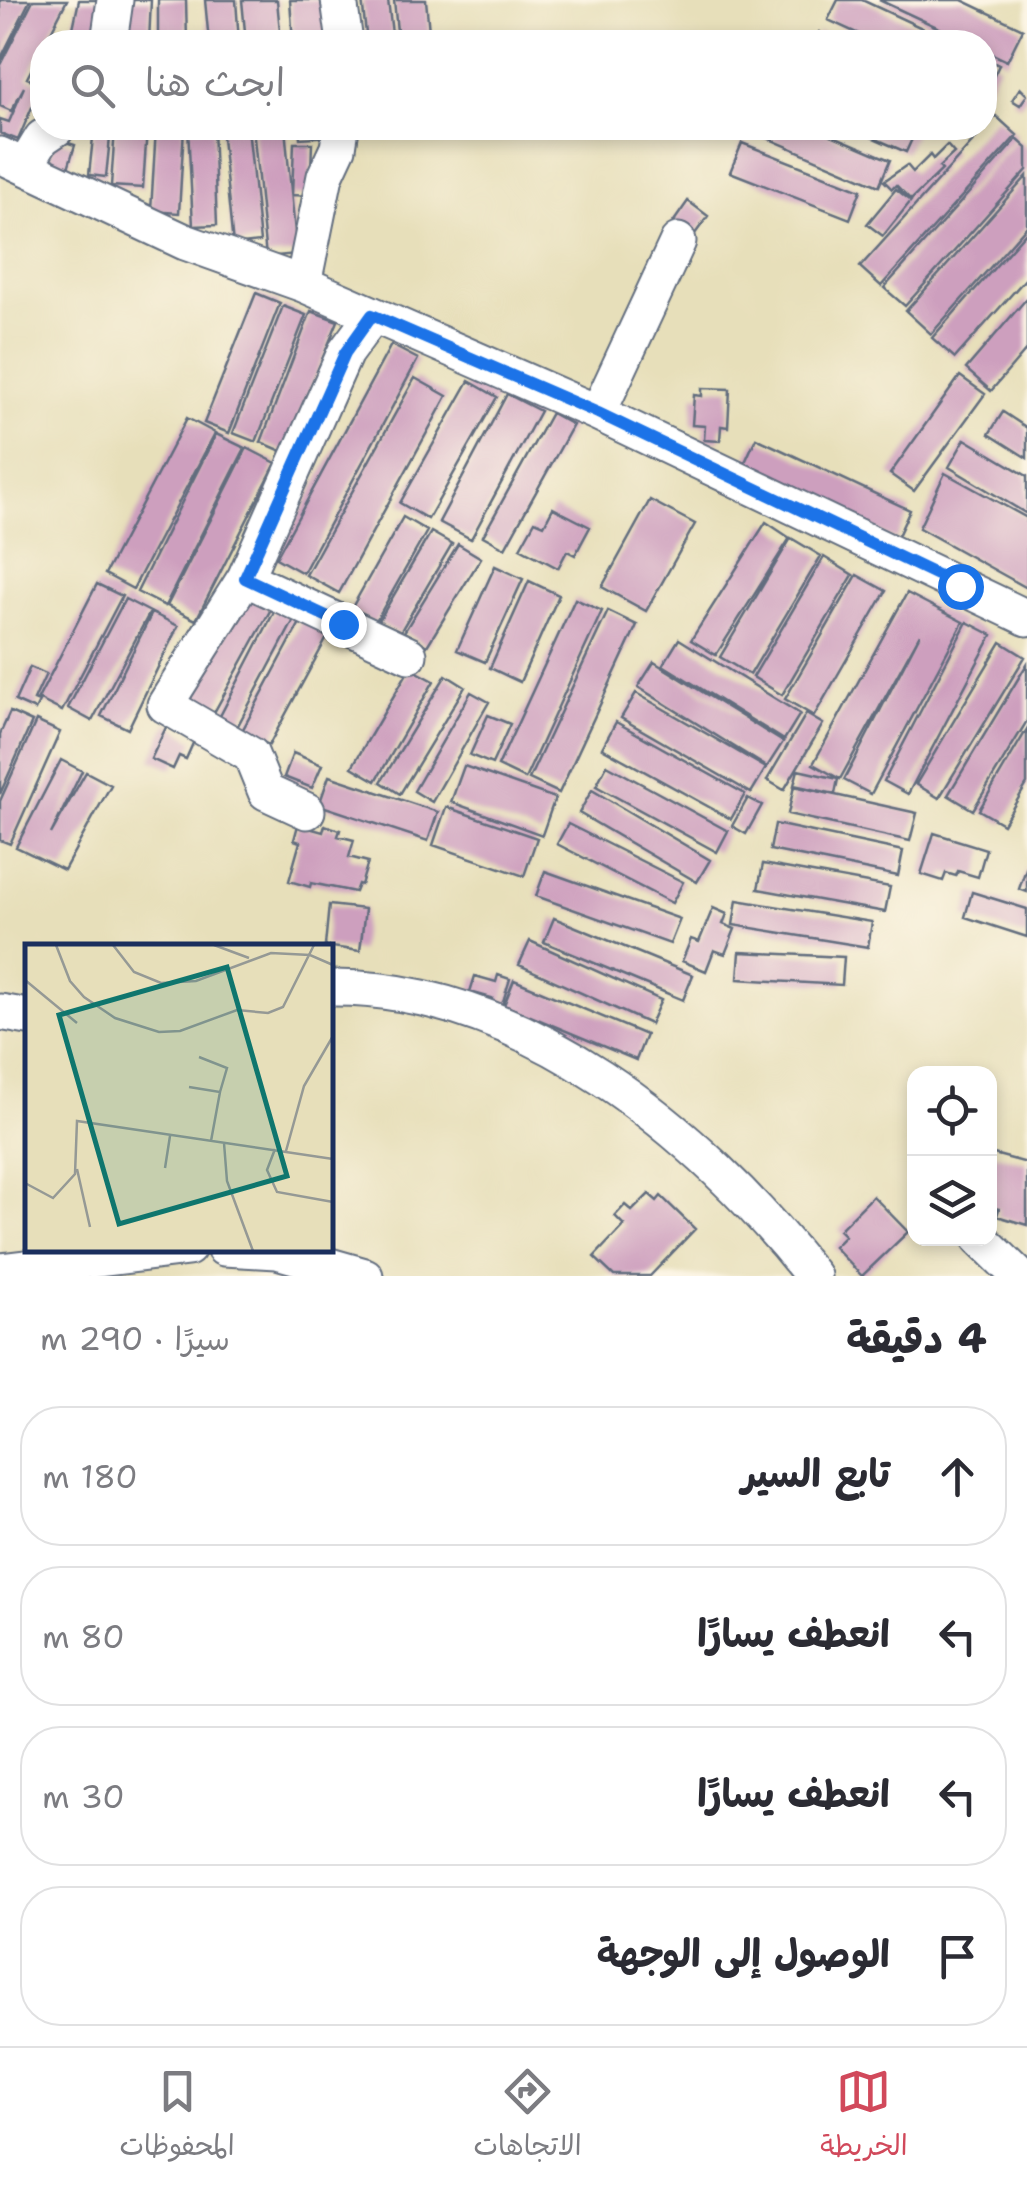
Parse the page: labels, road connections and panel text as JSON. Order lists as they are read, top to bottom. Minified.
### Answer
{"page":{"search":"ابحث هنا","heading":["4 دقيقة","سيرًا · 290 m"],"list":[["تابع السير","180 m"],["انعطف يسارًا","80 m"],["انعطف يسارًا","30 m"],"الوصول إلى الوجهة"],"nav":["الخريطة","الاتجاهات","المحفوظات"]}}
